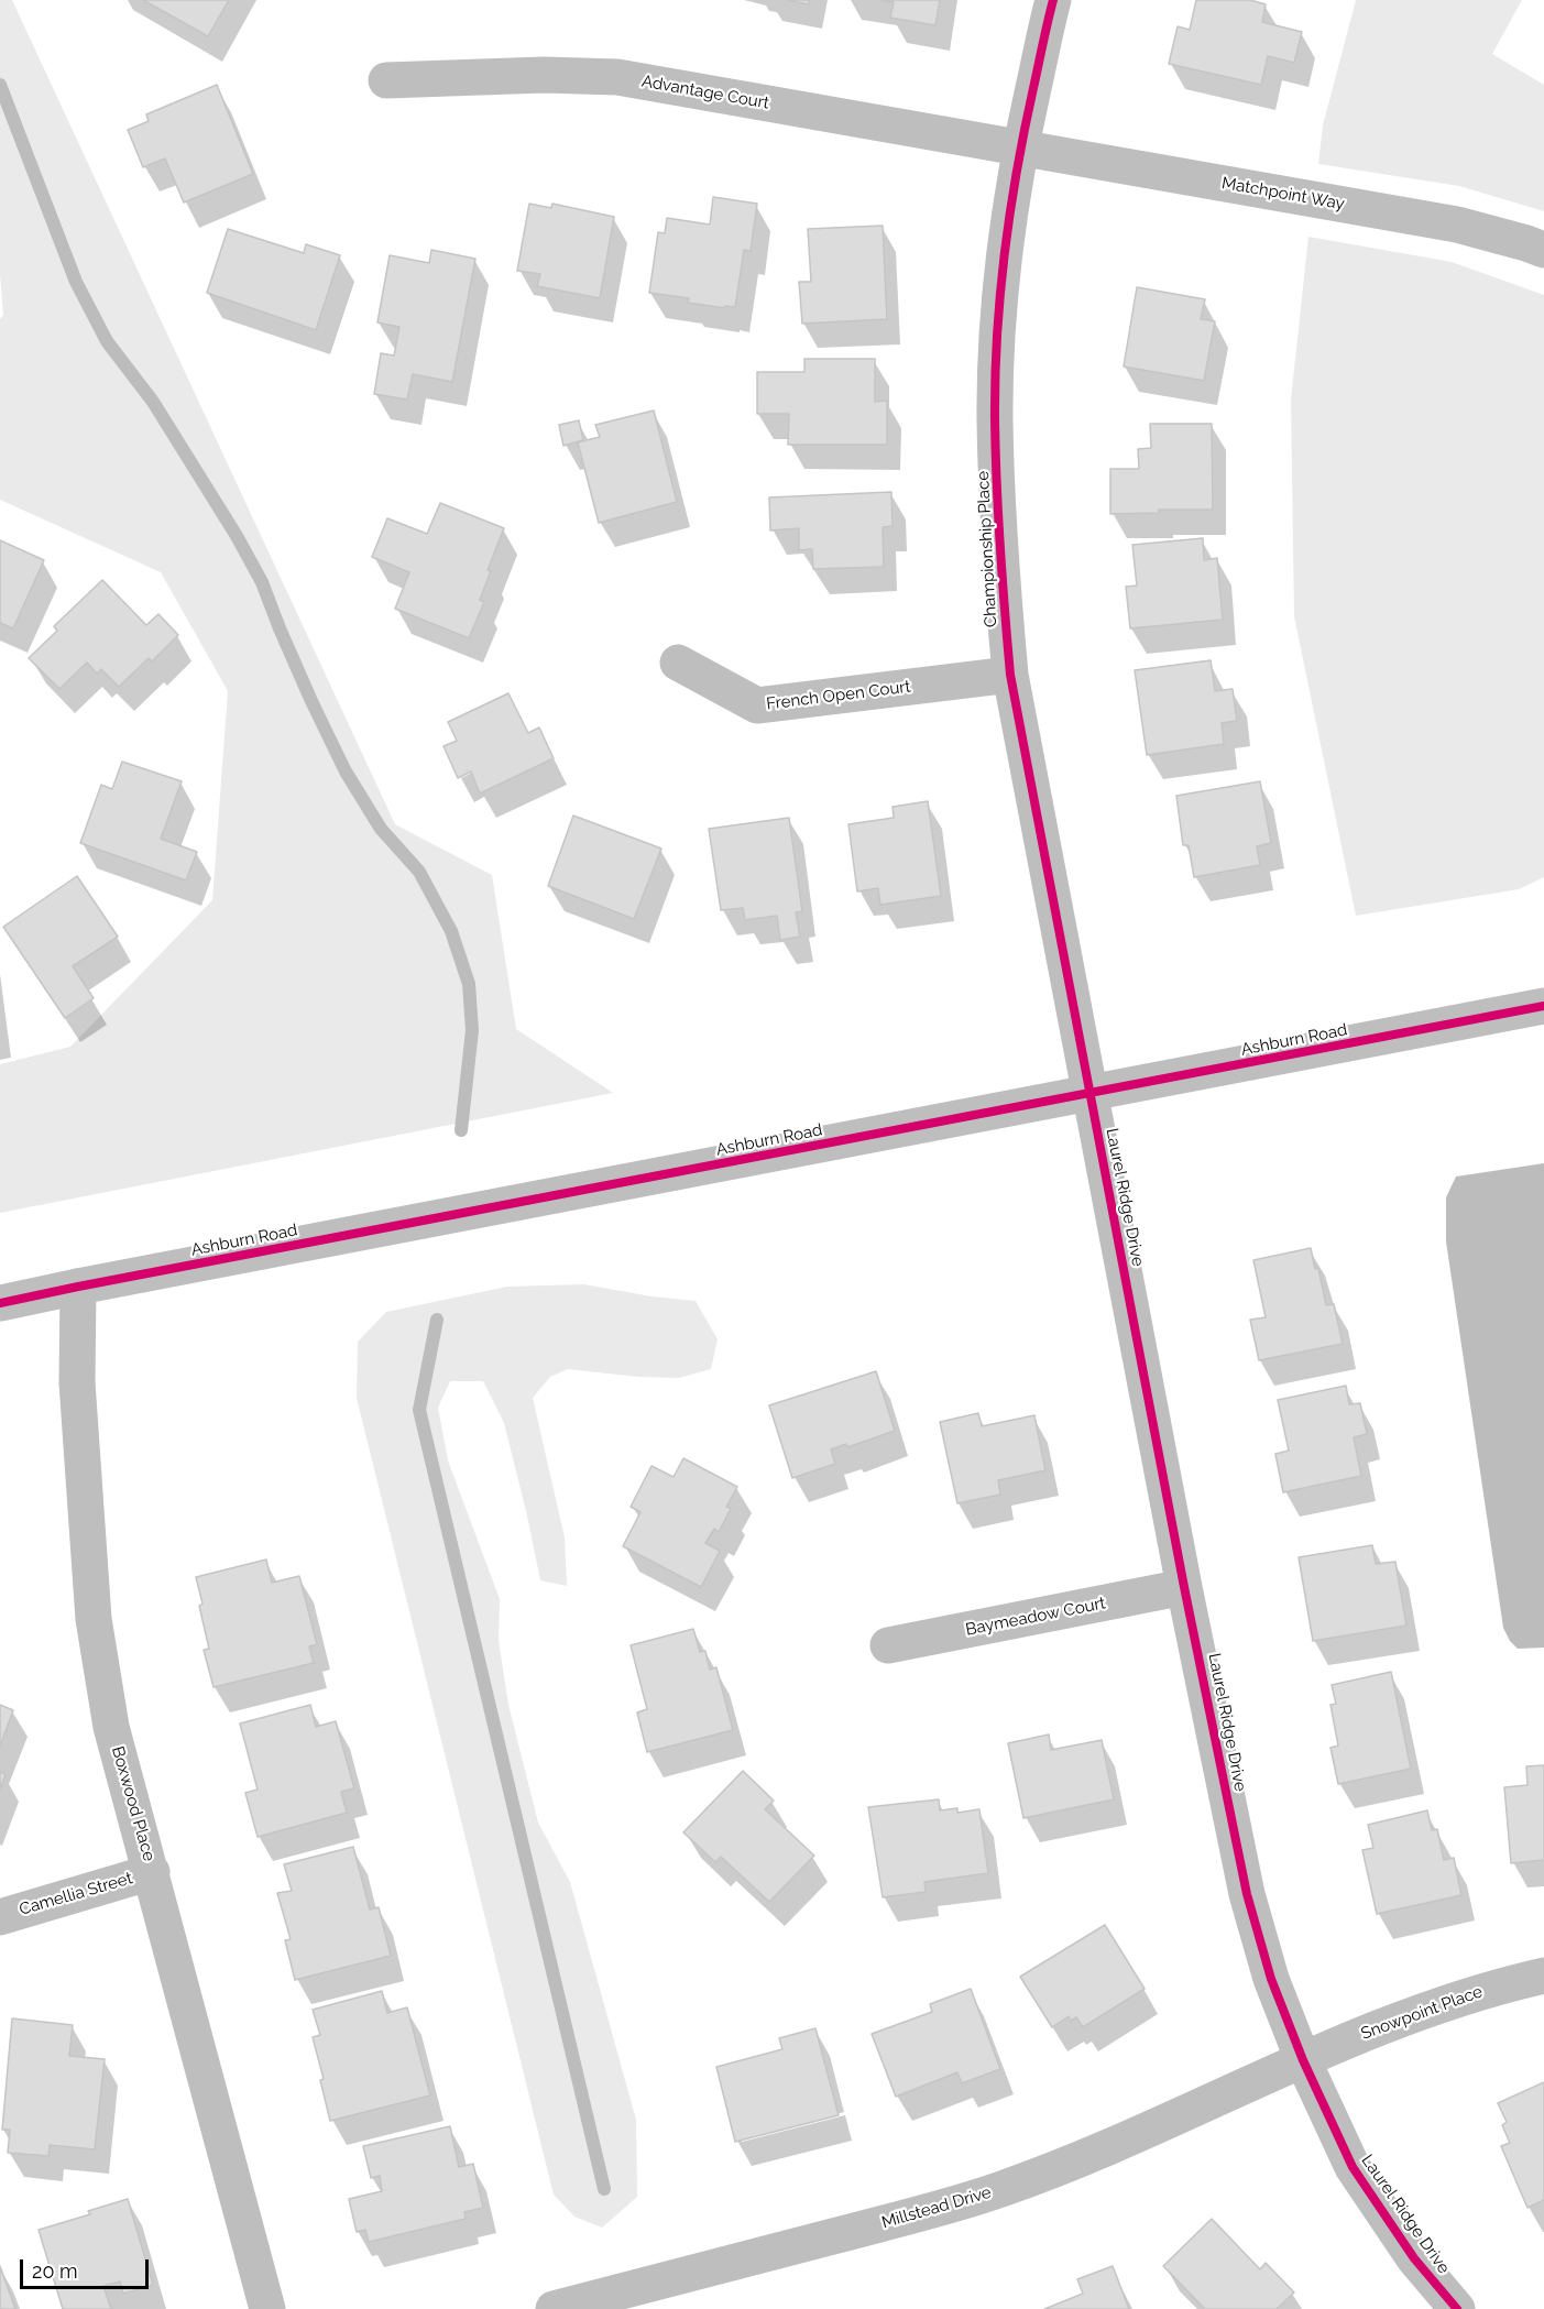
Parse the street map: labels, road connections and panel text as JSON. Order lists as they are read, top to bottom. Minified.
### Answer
{"streets":{"street":["Advantage Court","Matchpoint Way","Championship Place","French Open Court","Ashburn Road","Laurel Ridge Drive","Baymeadow Court","Boxwood Place","Camellia Street","Snowpoint Place","Millstead Drive"]},"crossings":[["Advantage Court","Matchpoint Way"],["Advantage Court","Championship Place"],["Matchpoint Way","Championship Place"],["Championship Place","French Open Court"],["Championship Place","Ashburn Road"],["Championship Place","Laurel Ridge Drive"],["Ashburn Road","Laurel Ridge Drive"],["Ashburn Road","Boxwood Place"],["Laurel Ridge Drive","Baymeadow Court"],["Laurel Ridge Drive","Snowpoint Place"],["Laurel Ridge Drive","Millstead Drive"],["Boxwood Place","Camellia Street"],["Snowpoint Place","Millstead Drive"]],"scale_bar":"20 m"}
